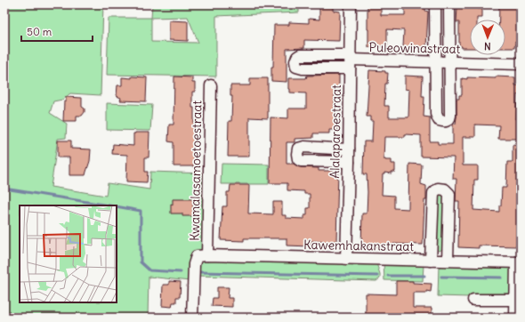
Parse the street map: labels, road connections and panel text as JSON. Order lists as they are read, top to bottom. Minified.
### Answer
{"streets":{"street":["Puleowinastraat","Alalaparoestraat","Kwamalasamoetoestraat","Kawemhakanstraat"]},"crossings":[["Puleowinastraat","Alalaparoestraat"],["Alalaparoestraat","Kawemhakanstraat"],["Kwamalasamoetoestraat","Kawemhakanstraat"]],"scale_bar":"50 m","north":"bottom"}
